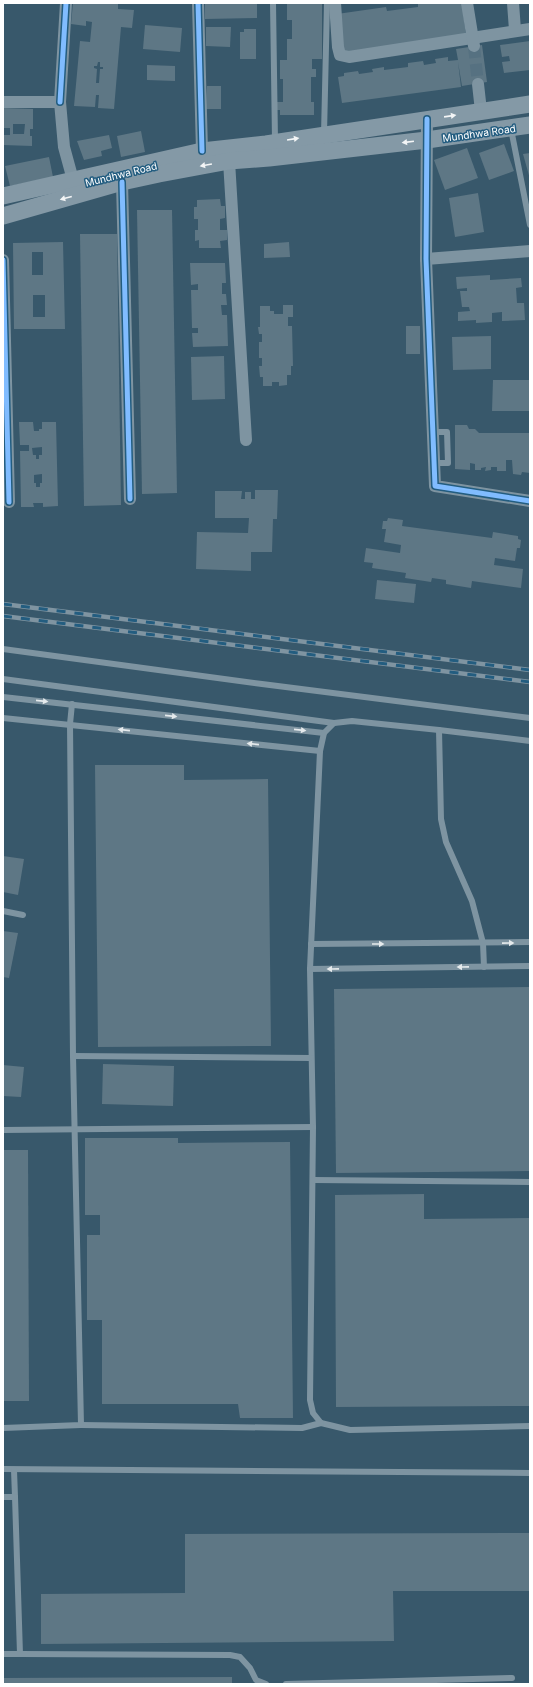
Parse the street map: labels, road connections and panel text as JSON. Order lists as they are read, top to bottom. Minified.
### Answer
{"streets":{"main road":["Mundhwa Road"]}}
